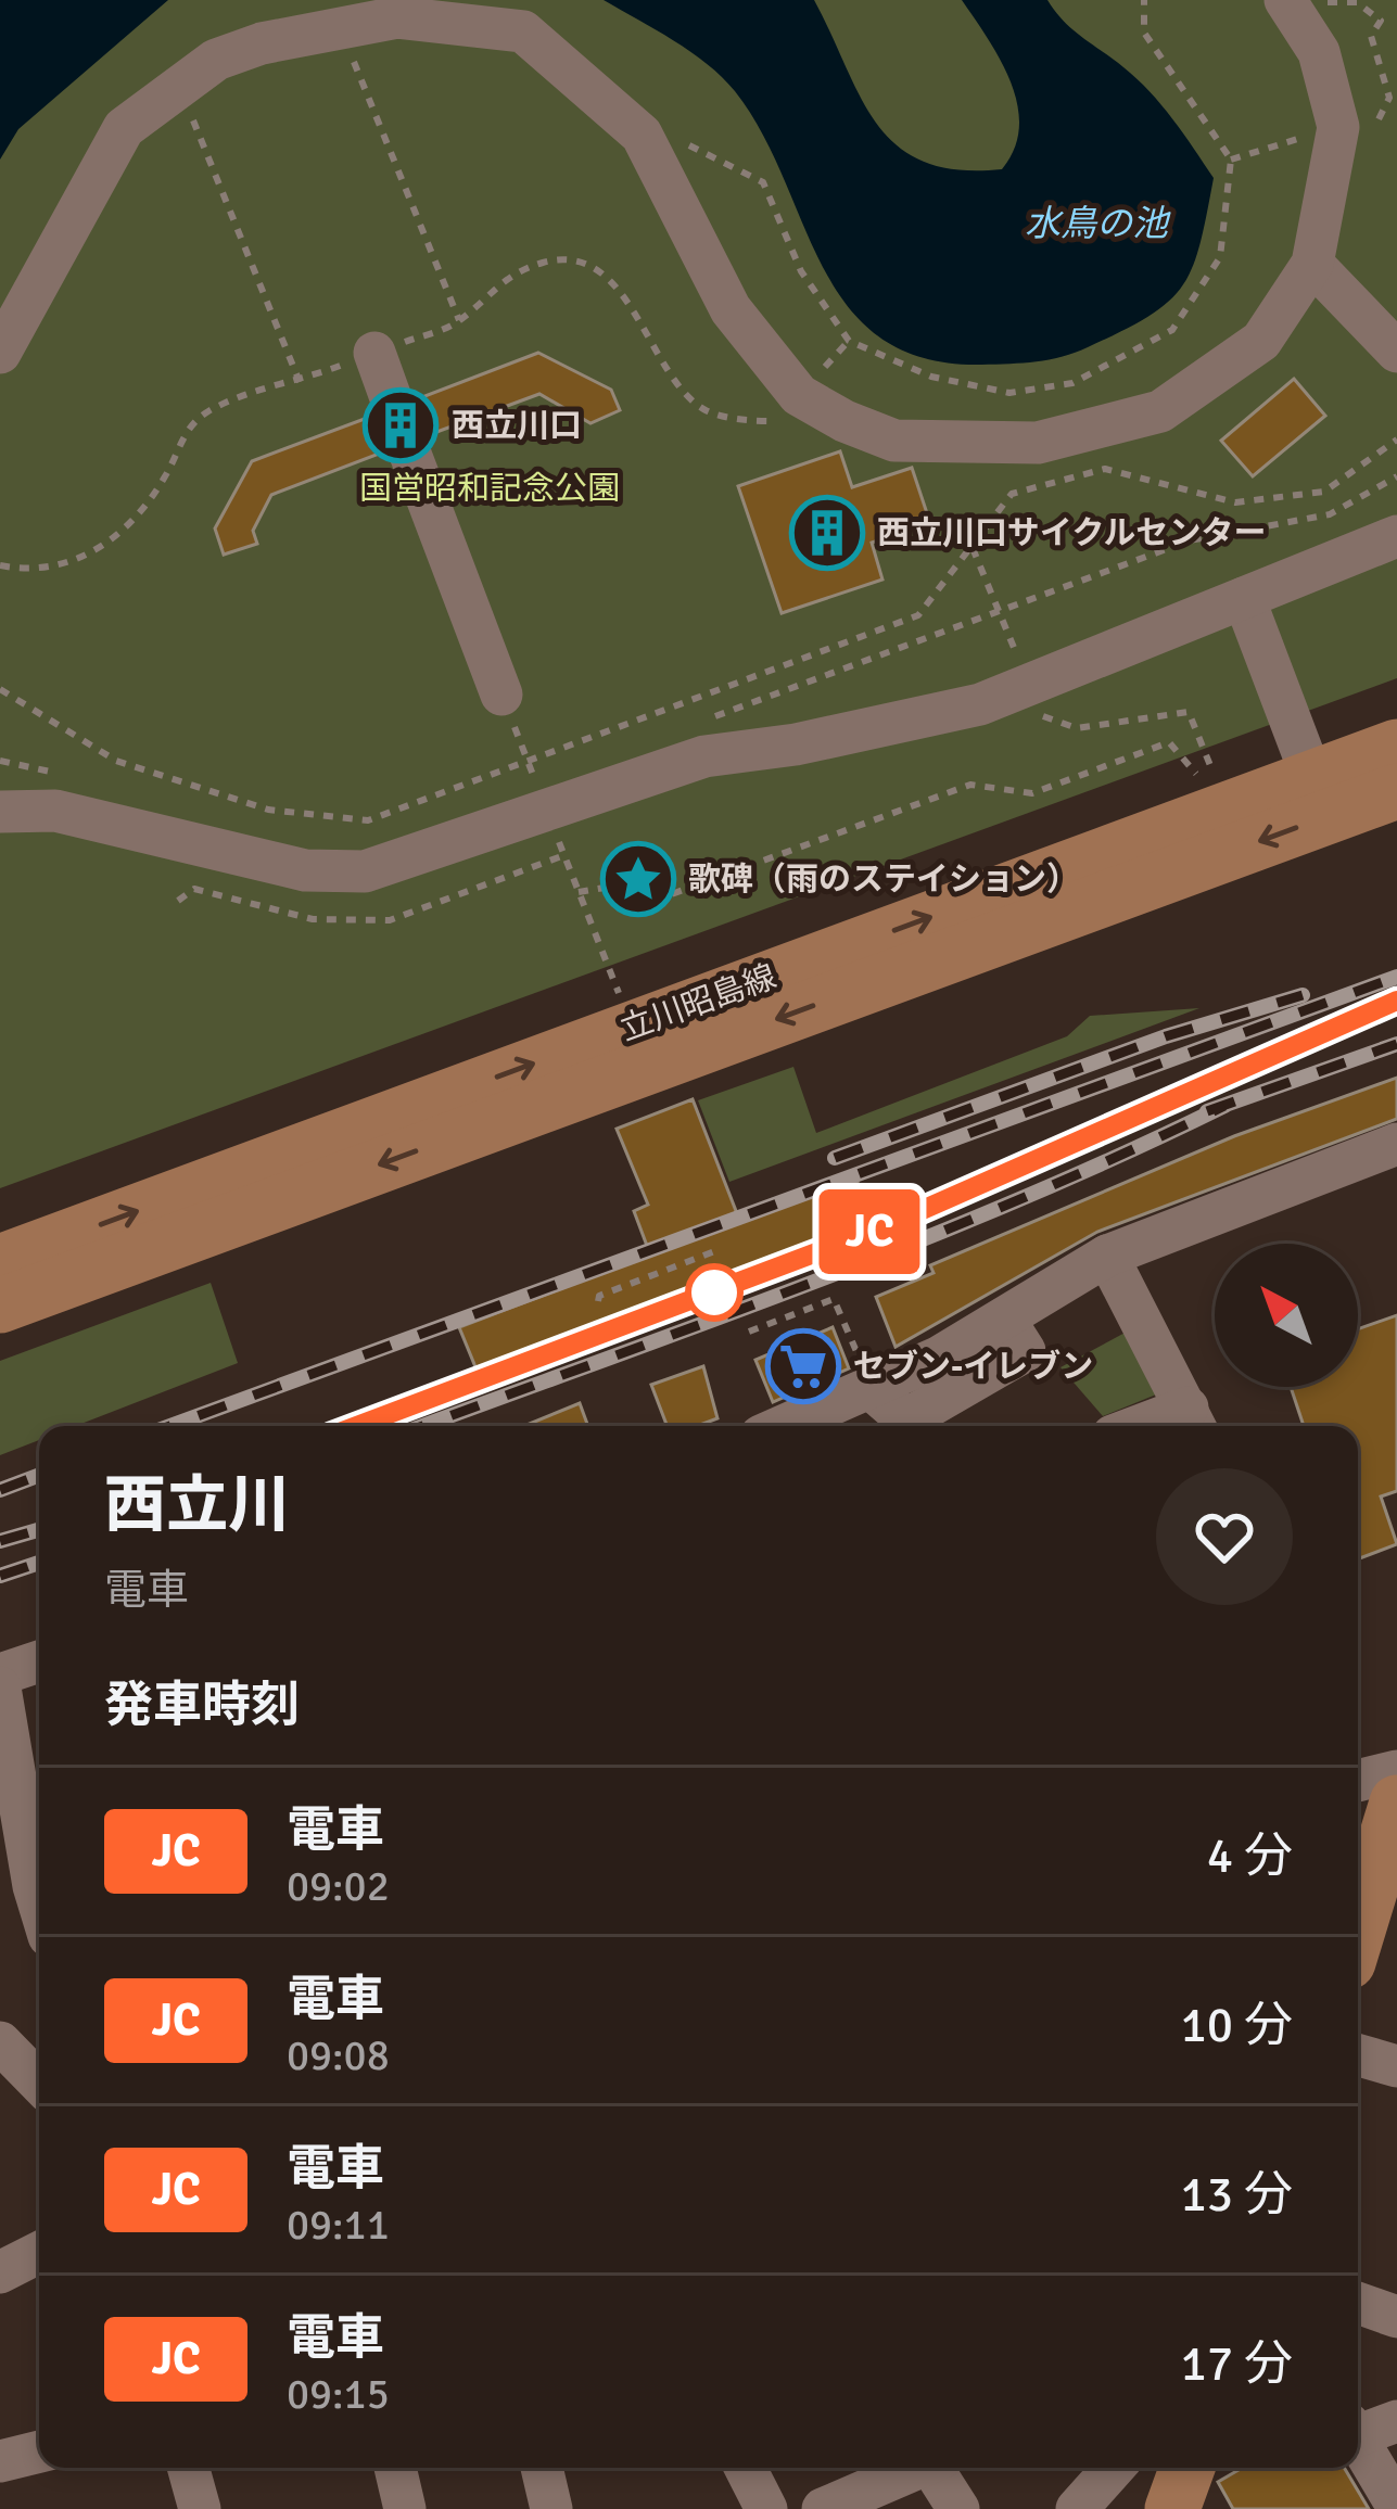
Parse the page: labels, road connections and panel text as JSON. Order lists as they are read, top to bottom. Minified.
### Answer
{"streets":{"main road":["立川昭島線"]},"water":["水鳥の池"],"parks":["国営昭和記念公園"],"places":{"building":["西立川口","西立川口サイクルセンター"],"place":["歌碑（雨のステイション）"],"supermarket":["セブン-イレブン"]},"north":"top left","page":{"on_map":"JC","heading":[["西立川","電車"],"発車時刻"],"list":[{"mark":"JC","name":"電車","note":"09:02","value":"4 分"},{"mark":"JC","name":"電車","note":"09:08","value":"10 分"},{"mark":"JC","name":"電車","note":"09:11","value":"13 分"},{"mark":"JC","name":"電車","note":"09:15","value":"17 分"}]}}
